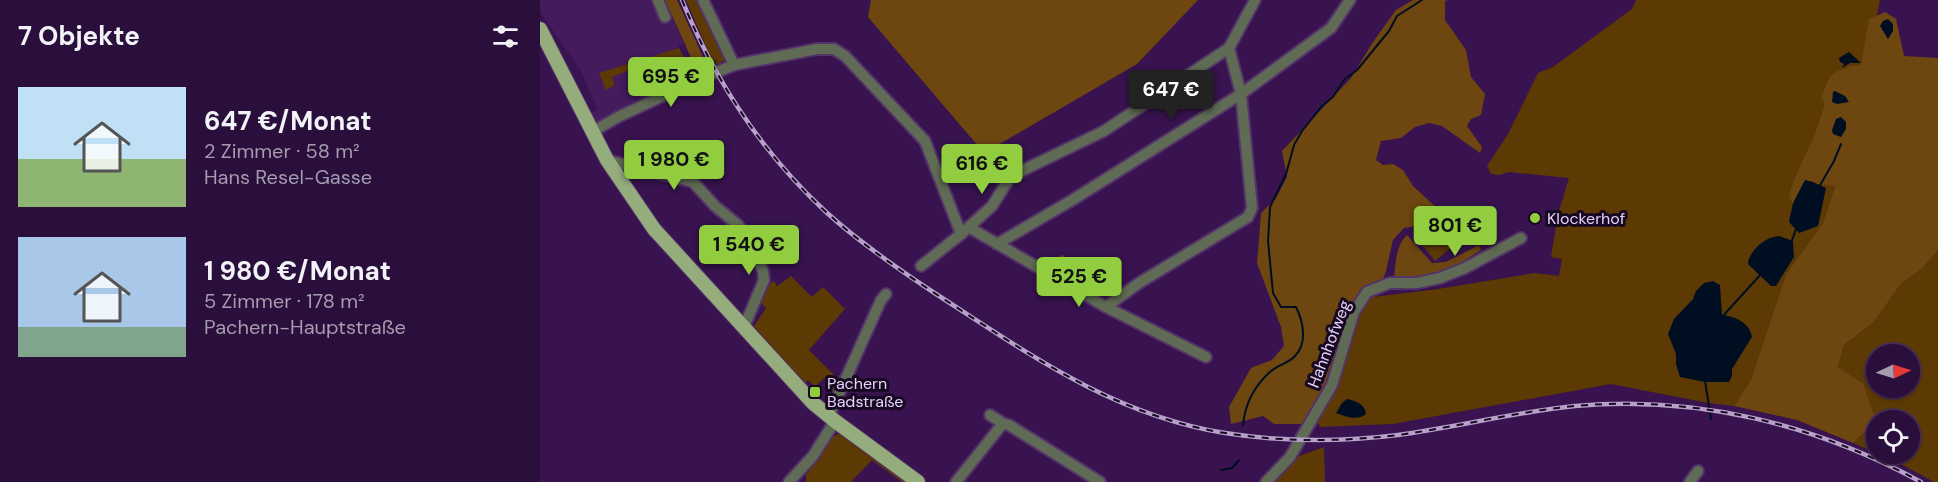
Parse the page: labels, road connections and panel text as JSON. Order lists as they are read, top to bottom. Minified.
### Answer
{"streets":{"street":["Hahnhofweg"]},"places":{"other":["Klockerhof"],"transit":["Pachern Badstraße"]},"north":"right","page":{"heading":"7 Objekte","price":["695 €","647 €","1 980 €","616 €","801 €","1 540 €","525 €"],"list":[{"name":"647 €/Monat","note":"2 Zimmer · 58 m² · Hans Resel-Gasse"},{"name":"1 980 €/Monat","note":"5 Zimmer · 178 m² · Pachern-Hauptstraße"}]}}
